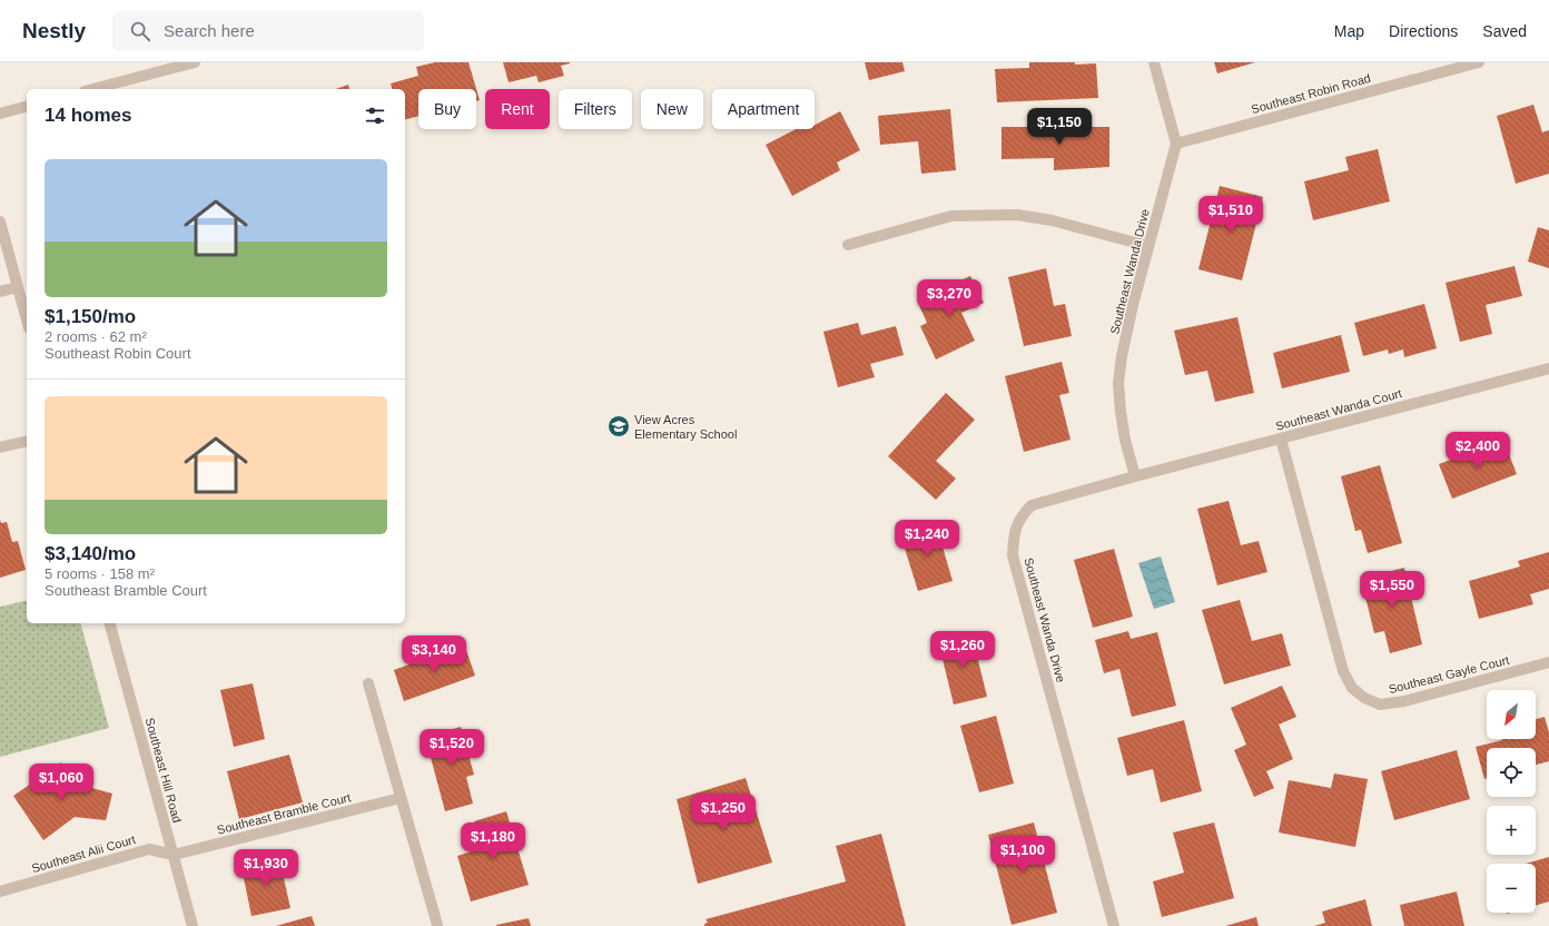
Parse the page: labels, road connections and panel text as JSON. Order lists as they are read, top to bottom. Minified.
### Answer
{"streets":{"street":["Southeast Robin Road","Southeast Wanda Drive","Southeast Wanda Court","Southeast Gayle Court","Southeast Hill Road","Southeast Bramble Court","Southeast Alii Court"]},"crossings":[["Southeast Robin Road","Southeast Wanda Drive"],["Southeast Wanda Drive","Southeast Wanda Court"],["Southeast Wanda Court","Southeast Gayle Court"],["Southeast Hill Road","Southeast Bramble Court"],["Southeast Hill Road","Southeast Alii Court"],["Southeast Bramble Court","Southeast Alii Court"]],"places":{"school or university":["View Acres Elementary School"]},"north":"bottom left","page":{"header":"Nestly","search":"Search here","nav":["Map","Directions","Saved"],"chip":["Buy","Rent","Filters","New","Apartment"],"heading":"14 homes","price":["$1,150","$1,510","$3,270","$2,400","$1,240","$1,550","$1,260","$3,140","$1,520","$1,060","$1,250","$1,180","$1,100","$1,930"],"list":[{"name":"$1,150/mo","note":"2 rooms · 62 m² · Southeast Robin Court"},{"name":"$3,140/mo","note":"5 rooms · 158 m² · Southeast Bramble Court"}],"map_buttons":["+","−"]}}
